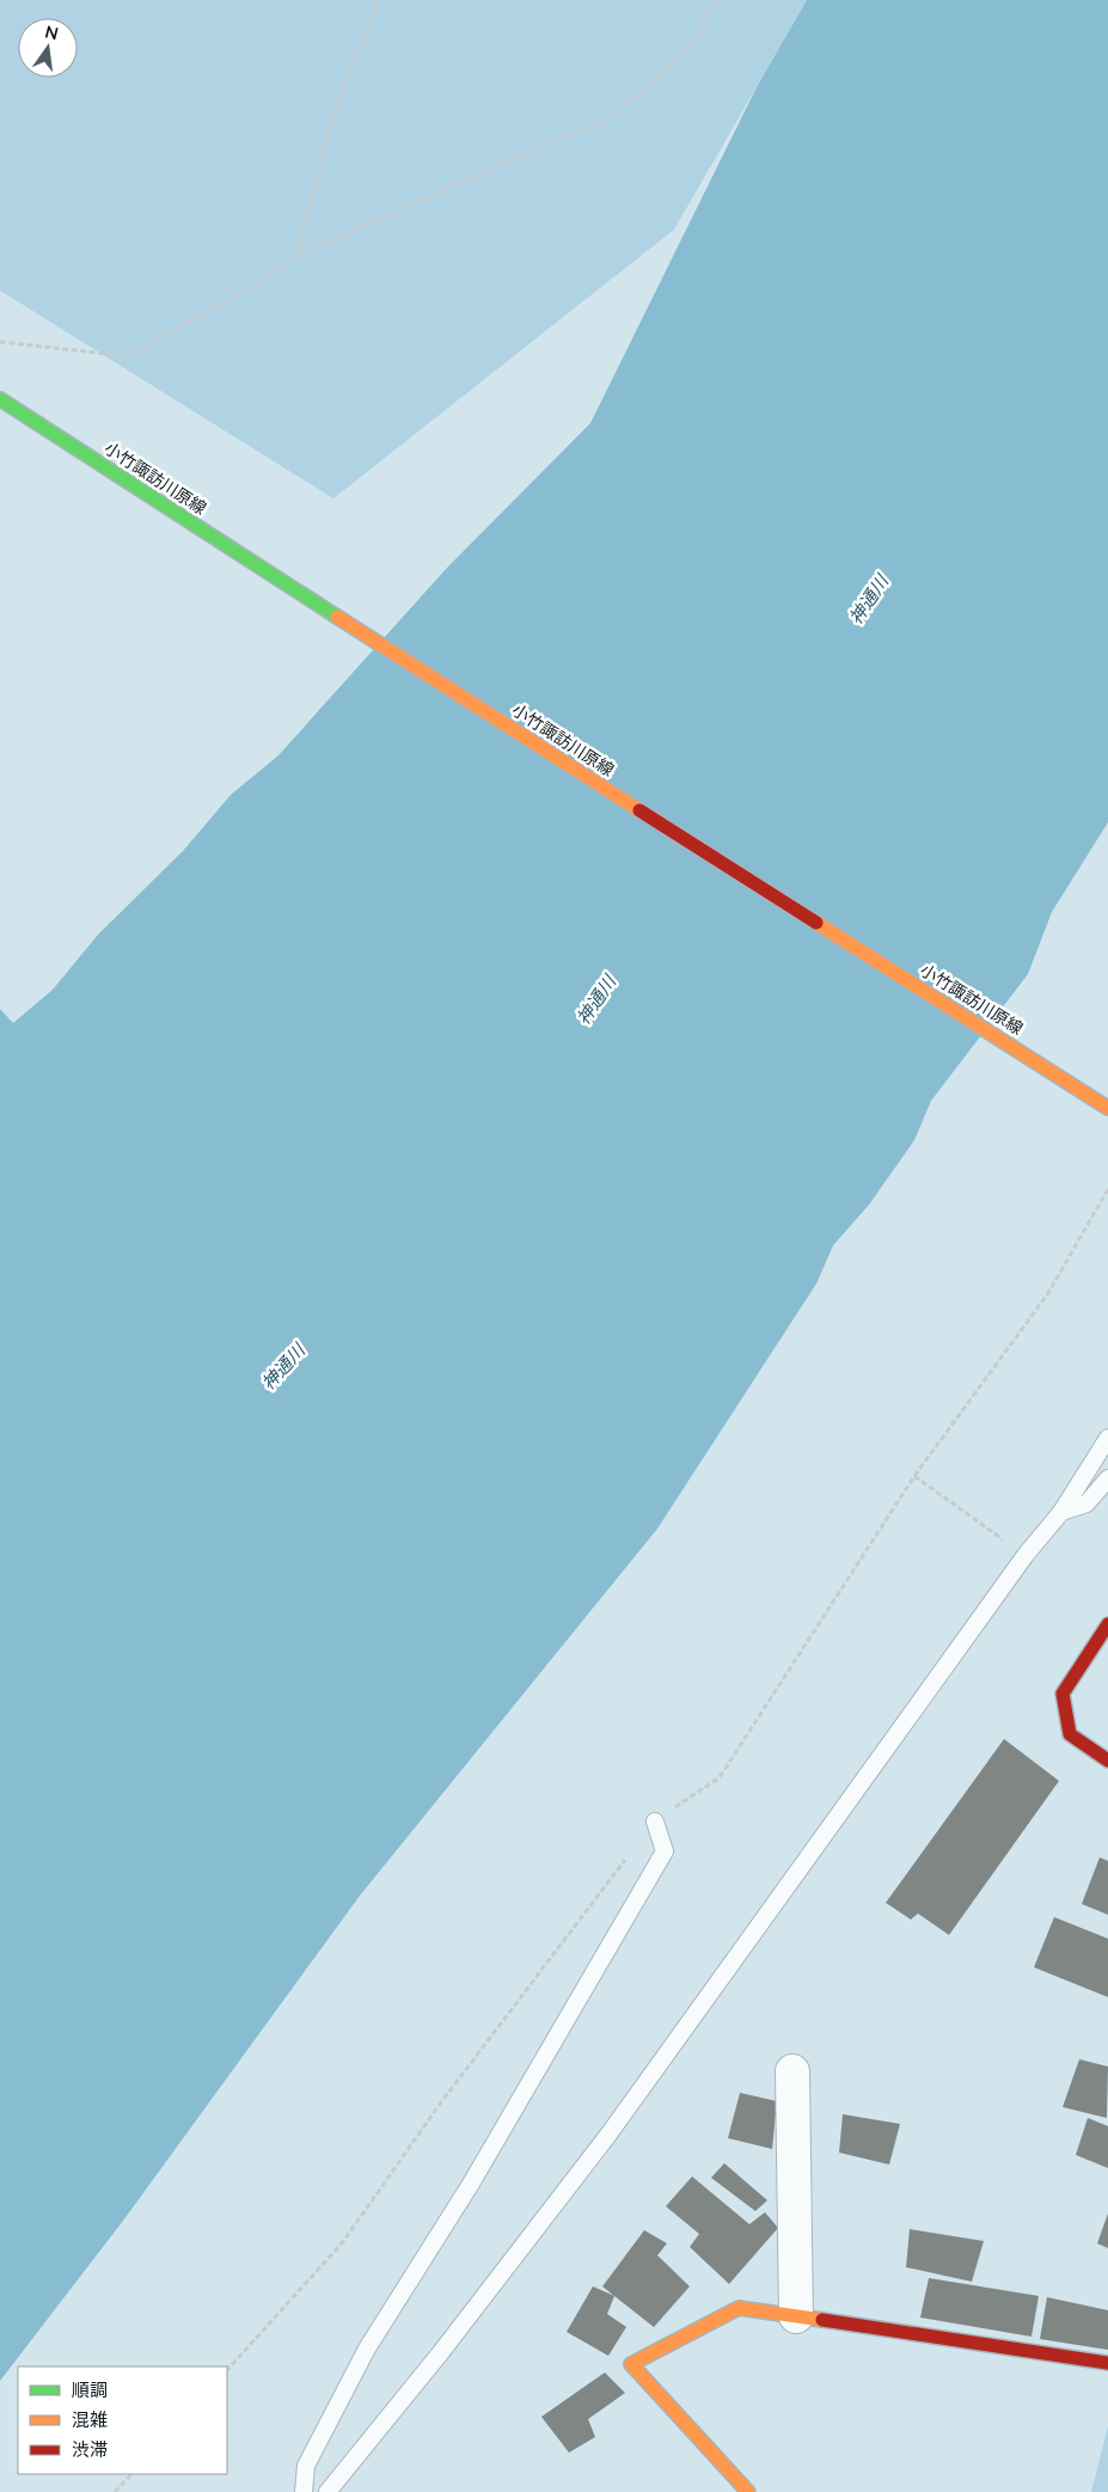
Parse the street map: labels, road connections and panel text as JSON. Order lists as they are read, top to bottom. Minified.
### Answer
{"streets":{"main road":["小竹諏訪川原線"]},"water":["神通川"],"legend":["順調","混雑","渋滞"],"north":"top"}
